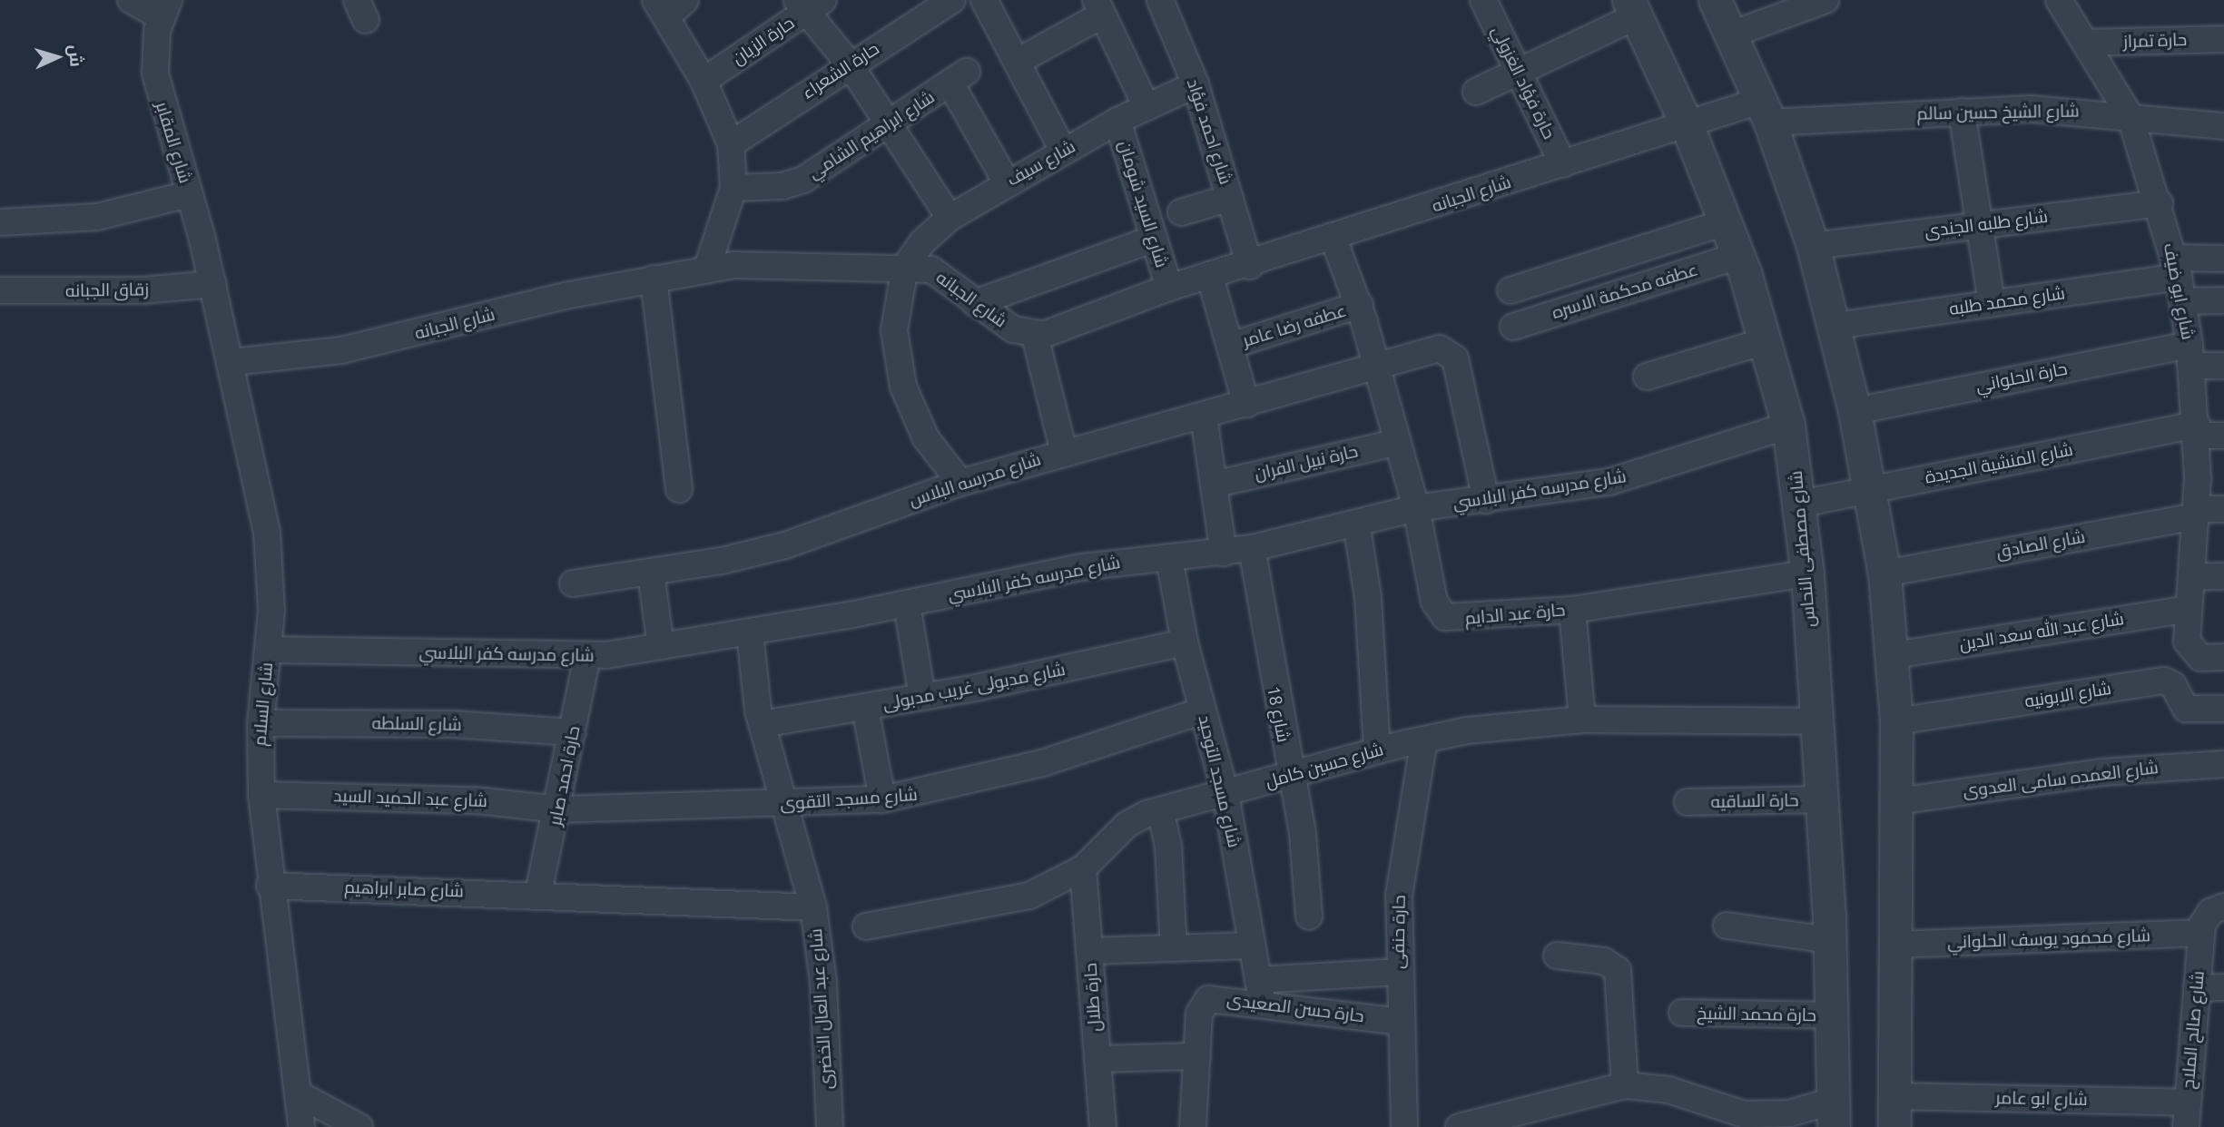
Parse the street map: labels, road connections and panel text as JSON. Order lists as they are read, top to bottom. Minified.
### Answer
{"streets":{"street":["حارة الزيان","حارة تمراز","حارة الشعراء","حارة فؤاد الغزولي","شارع الشيخ حسين سالم","شارع احمد فؤاد","شارع ابراهيم الشامي","شارع المقابر","شارع سيف","شارع الجبانه","شارع السيد شومان","شارع طلبه الجندى","زقاق الجبانه","عطفه محكمة الاسره","شارع ابو ضيف","شارع محمد طلبه","عطفه رضا عامر","حارة الحلواني","حارة نبيل الفران","شارع المنشية الجديدة","شارع مدرسه البلاس","شارع مدرسه كفر البلاسي","شارع الصادق","شارع مصطفى النحاس","حارة عبد الدايم","شارع عبد الله سعد الدين","شارع مدبولى غريب مدبولى","شارع الابونيه","شارع السلام","شارع 18","شارع السلطه","شارع حسين كامل","حارة احمد صابر","شارع العمده سامى العدوى","شارع مسجد التوحيد","شارع عبد الحميد السيد","شارع مسجد التقوى","حارة الساقيه","شارع صابر ابراهيم","حارة حنفى","شارع محمود يوسف الحلواني","حارة طلال","حارة حسن الصعيدى","شارع عبد العال الخضرى","حارة محمد الشيخ","شارع صالح الملاح","شارع ابو عامر"]},"crossings":[["حارة تمراز","شارع ابو ضيف"],["حارة فؤاد الغزولي","شارع الجبانه"],["شارع الشيخ حسين سالم","شارع الجبانه"],["شارع الشيخ حسين سالم","شارع ابو ضيف"],["شارع احمد فؤاد","شارع سيف"],["شارع احمد فؤاد","شارع الجبانه"],["شارع ابراهيم الشامي","شارع سيف"],["شارع المقابر","زقاق الجبانه"],["شارع المقابر","شارع السلام"],["شارع سيف","شارع الجبانه"],["شارع سيف","شارع السيد شومان"],["شارع الجبانه","شارع السيد شومان"],["شارع الجبانه","شارع مصطفى النحاس"],["شارع الجبانه","حارة عبد الدايم"],["شارع الجبانه","شارع السلام"],["شارع طلبه الجندى","شارع ابو ضيف"],["زقاق الجبانه","شارع السلام"],["عطفه محكمة الاسره","شارع مصطفى النحاس"],["شارع ابو ضيف","شارع محمد طلبه"],["شارع ابو ضيف","حارة الحلواني"],["شارع ابو ضيف","شارع المنشية الجديدة"],["شارع ابو ضيف","شارع الصادق"],["شارع ابو ضيف","شارع عبد الله سعد الدين"],["عطفه رضا عامر","حارة عبد الدايم"],["حارة نبيل الفران","حارة عبد الدايم"],["شارع المنشية الجديدة","شارع مصطفى النحاس"],["شارع مدرسه البلاس","شارع مدرسه كفر البلاسي"],["شارع مدرسه البلاس","حارة عبد الدايم"],["شارع مدرسه كفر البلاسي","شارع مصطفى النحاس"],["شارع مدرسه كفر البلاسي","حارة عبد الدايم"],["شارع مدرسه كفر البلاسي","شارع السلام"],["شارع مدرسه كفر البلاسي","شارع 18"],["شارع مدرسه كفر البلاسي","حارة احمد صابر"],["شارع مدرسه كفر البلاسي","شارع مسجد التوحيد"],["شارع مدرسه كفر البلاسي","شارع عبد العال الخضرى"],["شارع مصطفى النحاس","حارة عبد الدايم"],["شارع مصطفى النحاس","شارع حسين كامل"],["شارع مصطفى النحاس","حارة الساقيه"],["شارع مصطفى النحاس","حارة محمد الشيخ"],["شارع مدبولى غريب مدبولى","شارع مسجد التوحيد"],["شارع مدبولى غريب مدبولى","شارع عبد العال الخضرى"],["شارع السلام","شارع السلطه"],["شارع السلام","شارع عبد الحميد السيد"],["شارع السلام","شارع صابر ابراهيم"],["شارع 18","شارع حسين كامل"],["شارع السلطه","حارة احمد صابر"],["شارع حسين كامل","شارع مسجد التوحيد"],["شارع حسين كامل","حارة حنفى"],["شارع حسين كامل","حارة طلال"],["حارة احمد صابر","شارع عبد الحميد السيد"],["حارة احمد صابر","شارع مسجد التقوى"],["حارة احمد صابر","شارع صابر ابراهيم"],["شارع مسجد التوحيد","شارع مسجد التقوى"],["شارع مسجد التوحيد","حارة حسن الصعيدى"],["شارع عبد الحميد السيد","شارع مسجد التقوى"],["شارع مسجد التقوى","شارع عبد العال الخضرى"],["شارع صابر ابراهيم","شارع عبد العال الخضرى"],["حارة حنفى","حارة حسن الصعيدى"],["شارع محمود يوسف الحلواني","شارع صالح الملاح"],["شارع صالح الملاح","شارع ابو عامر"]],"north":"right"}
